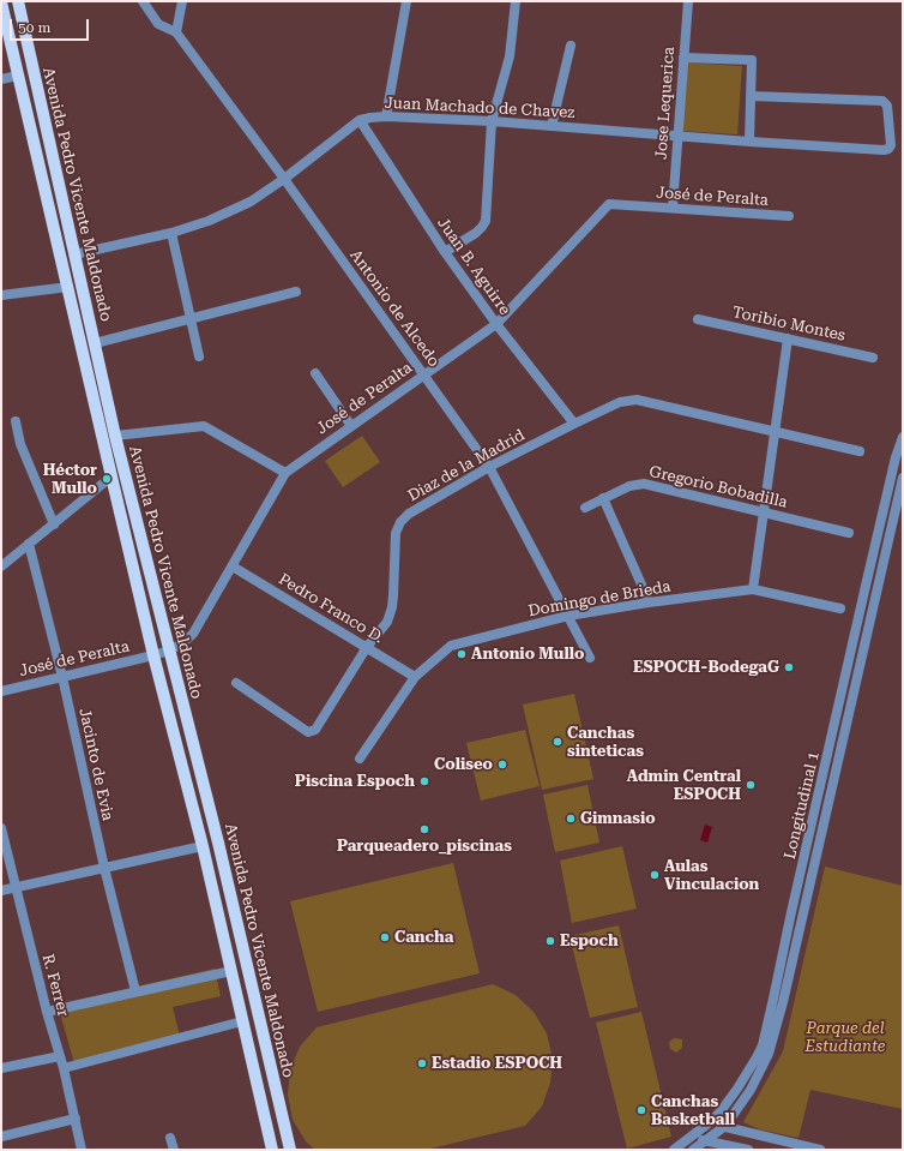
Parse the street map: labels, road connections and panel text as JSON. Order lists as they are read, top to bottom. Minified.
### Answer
{"streets":{"main road":["Avenida Pedro Vicente Maldonado"],"street":["Jose Lequerica","Juan Machado de Chavez","José de Peralta","Juan B. Aguirre","Antonio de Alcedo","Toribio Montes","Diaz de la Madrid","Gregorio Bobadilla","Domingo de Brieda","Pedro Franco D.","Jacinto de Evia","Longitudinal 1","R. Ferrer"]},"crossings":[["Jose Lequerica","Juan Machado de Chavez"],["Jose Lequerica","José de Peralta"],["Juan Machado de Chavez","Avenida Pedro Vicente Maldonado"],["Juan Machado de Chavez","Juan B. Aguirre"],["Juan Machado de Chavez","Antonio de Alcedo"],["Avenida Pedro Vicente Maldonado","José de Peralta"],["José de Peralta","Juan B. Aguirre"],["José de Peralta","Antonio de Alcedo"],["José de Peralta","Pedro Franco D."],["José de Peralta","Jacinto de Evia"],["Juan B. Aguirre","Diaz de la Madrid"],["Antonio de Alcedo","Diaz de la Madrid"],["Antonio de Alcedo","Domingo de Brieda"],["Diaz de la Madrid","Pedro Franco D."],["Domingo de Brieda","Pedro Franco D."]],"parks":["Parque del Estudiante"],"places":["Héctor Mullo","Antonio Mullo","ESPOCH-BodegaG","Canchas sinteticas","Coliseo","Piscina Espoch","Admin Central ESPOCH","Gimnasio","Parqueadero_piscinas","Aulas Vinculacion","Cancha","Espoch","Estadio ESPOCH","Canchas Basketball"],"scale_bar":"50 m"}
